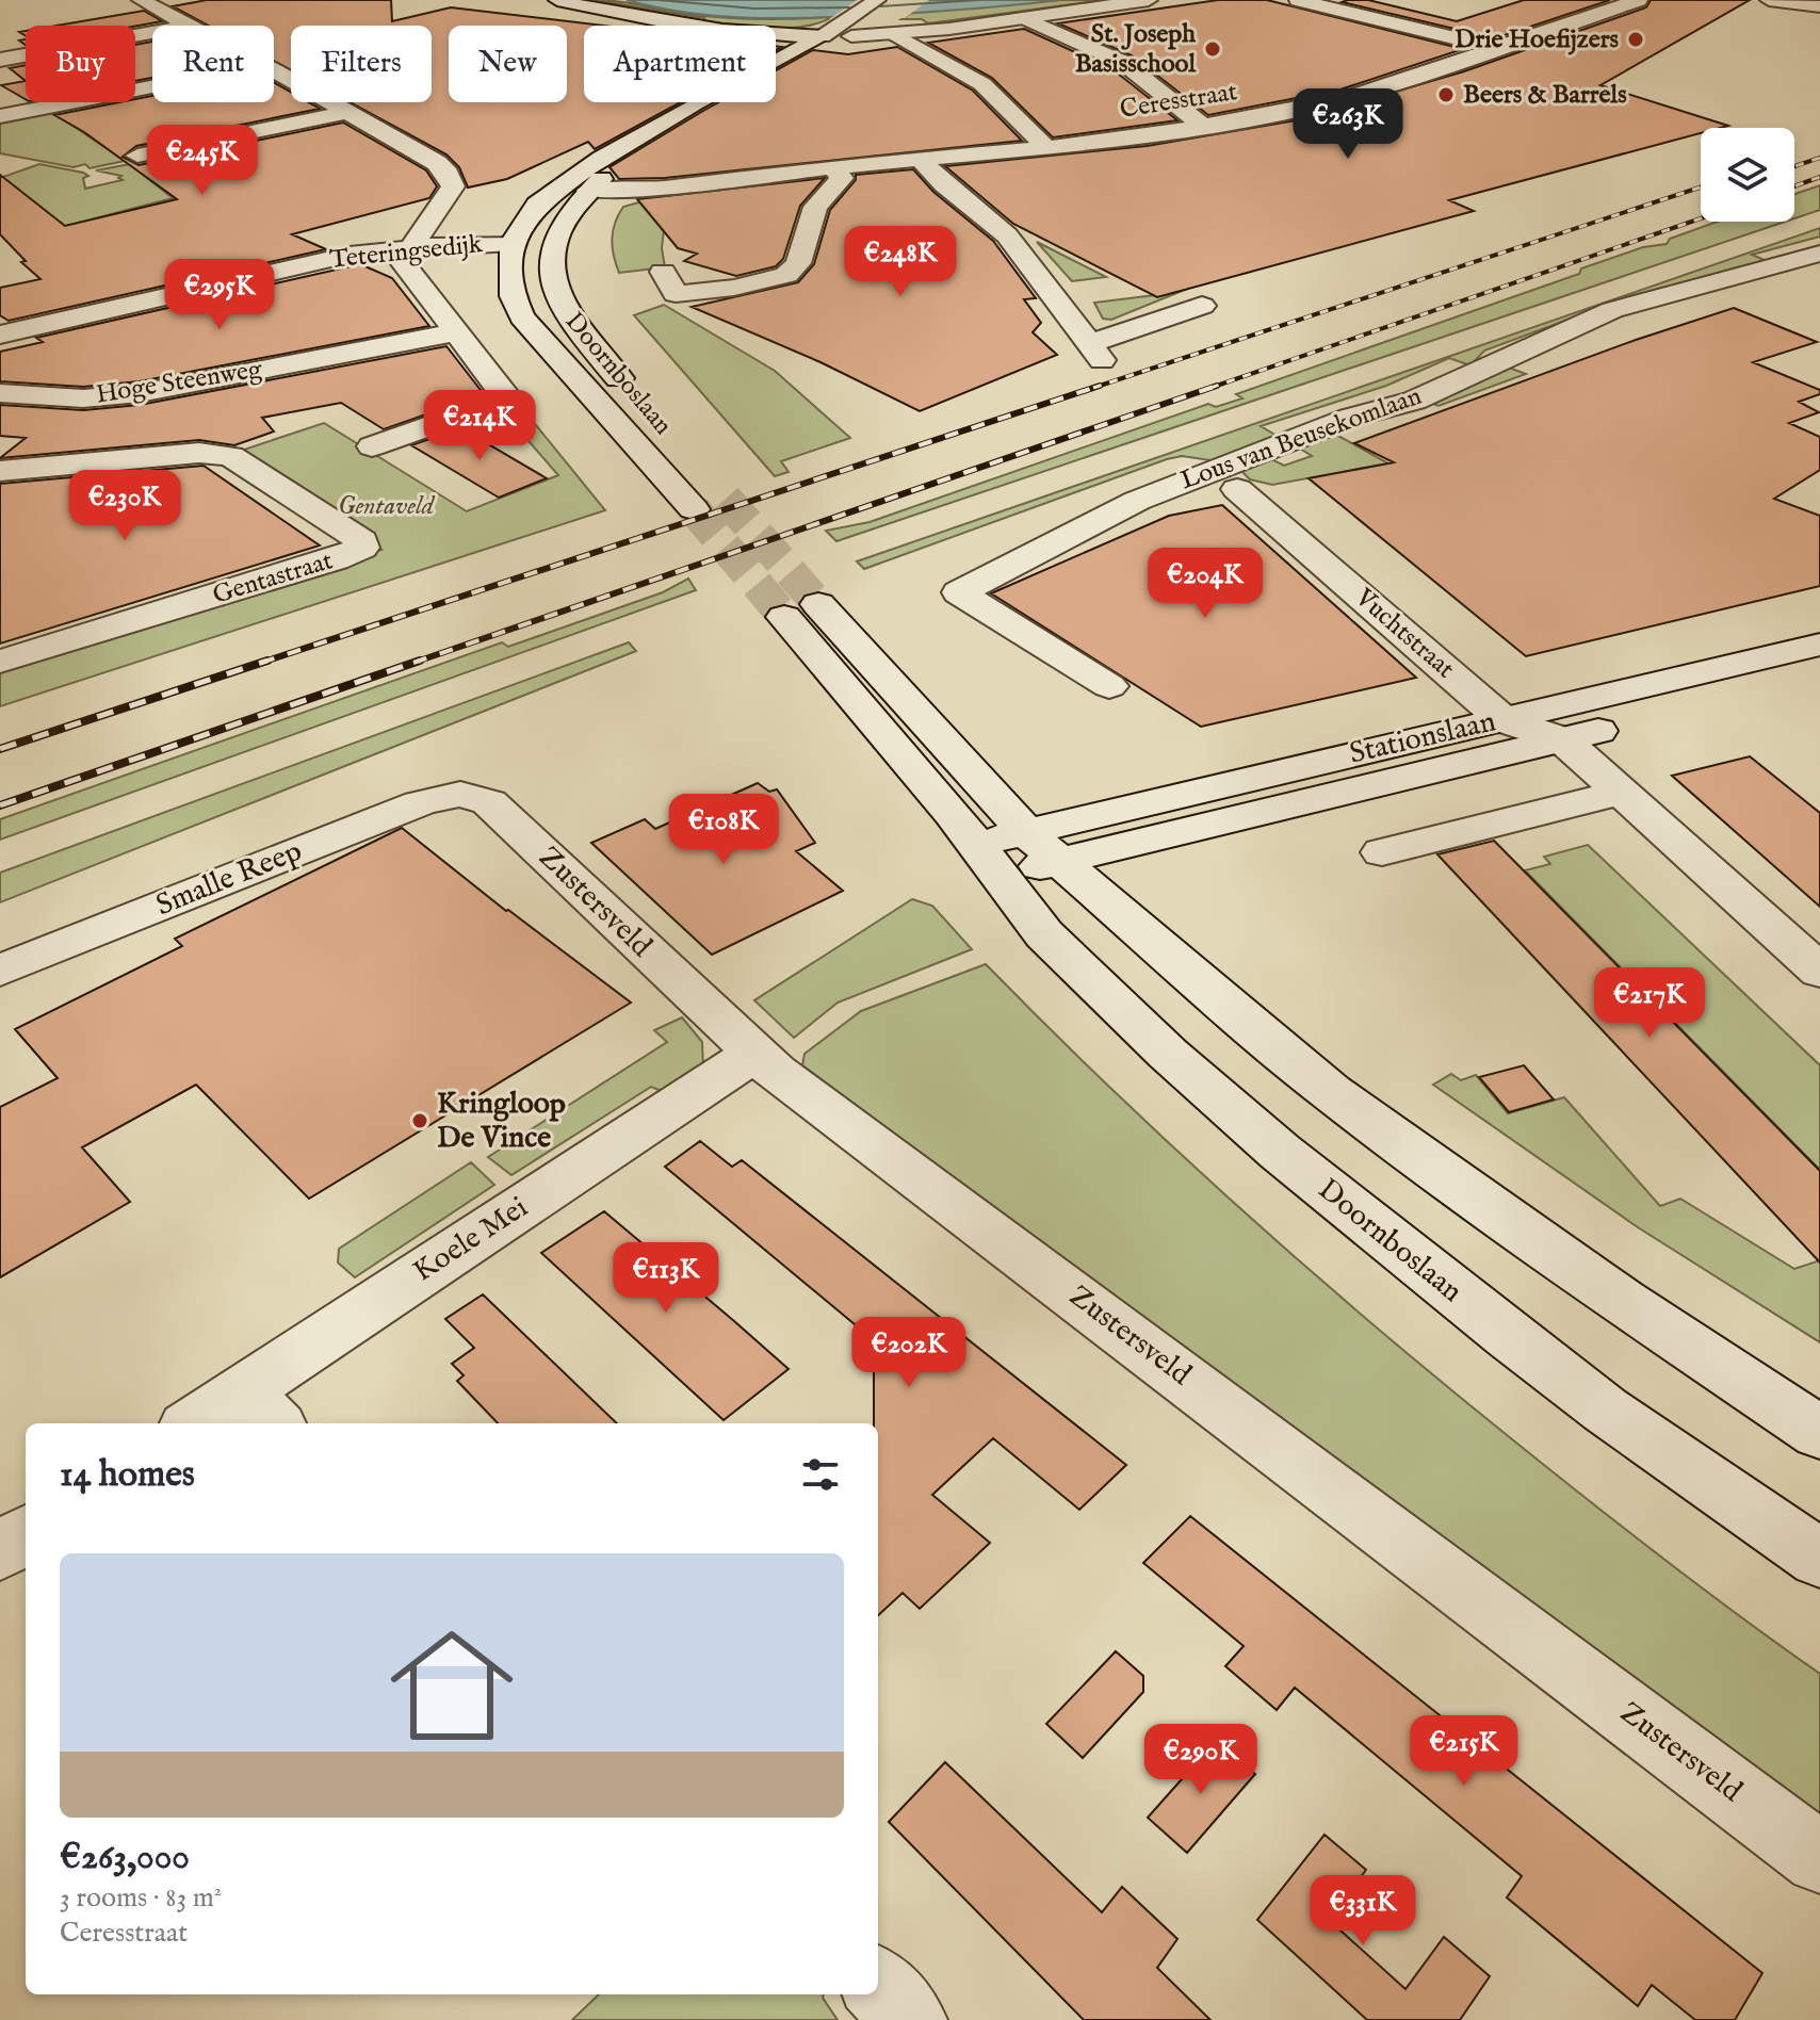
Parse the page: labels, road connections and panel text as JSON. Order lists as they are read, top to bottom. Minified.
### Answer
{"streets":{"street":["Ceresstraat","Teteringsedijk","Doornboslaan","Hoge Steenweg","Lous van Beusekomlaan","Gentastraat","Vuchtstraat","Stationslaan","Smalle Reep","Zustersveld","Koele Mei"]},"crossings":[["Ceresstraat","Doornboslaan"],["Teteringsedijk","Doornboslaan"],["Doornboslaan","Stationslaan"],["Vuchtstraat","Stationslaan"],["Smalle Reep","Zustersveld"],["Zustersveld","Koele Mei"]],"parks":["Gentaveld"],"places":["Drie Hoefijzers","St. Joseph Basisschool","Beers & Barrels","Kringloop De Vince"],"page":{"chip":["Buy","Rent","Filters","New","Apartment"],"price":["€263K","€245K","€248K","€295K","€214K","€230K","€204K","€108K","€217K","€113K","€202K","€215K","€290K","€331K"],"heading":"14 homes","list":[{"name":"€263,000","note":"3 rooms · 83 m² · Ceresstraat"}]}}
